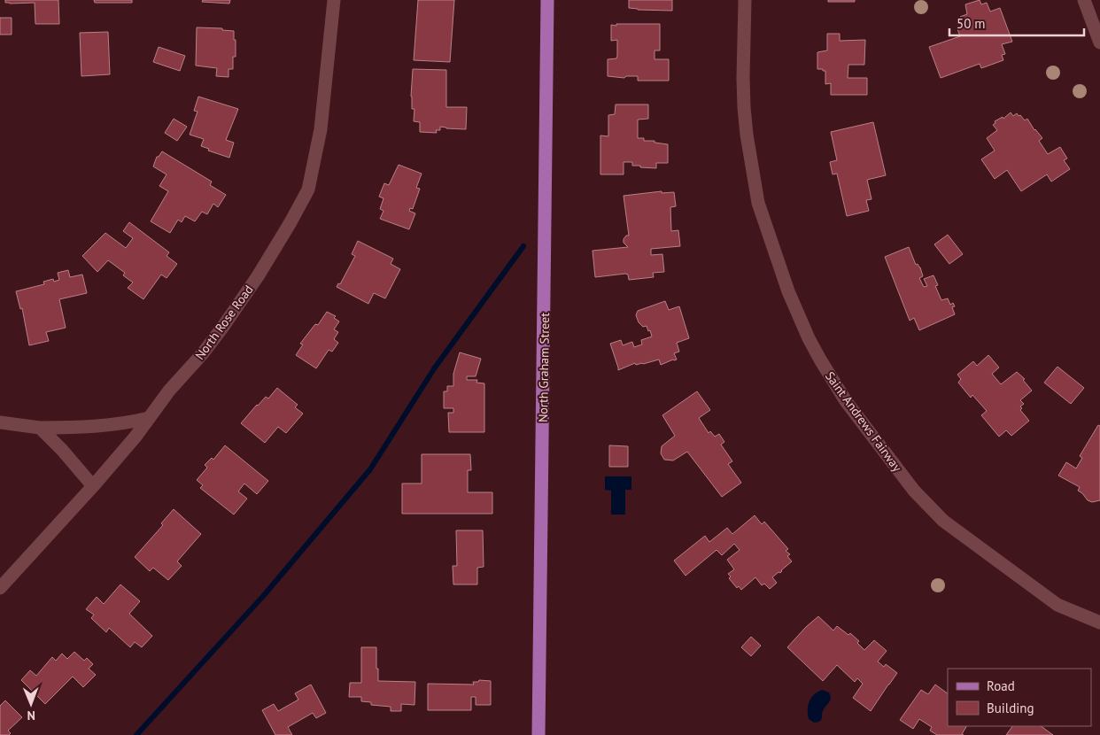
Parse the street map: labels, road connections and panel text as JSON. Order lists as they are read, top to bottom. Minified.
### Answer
{"streets":{"main road":["North Graham Street"],"street":["North Rose Road","Saint Andrews Fairway"]},"legend":["Road","Building"],"scale_bar":"50 m","north":"bottom"}
